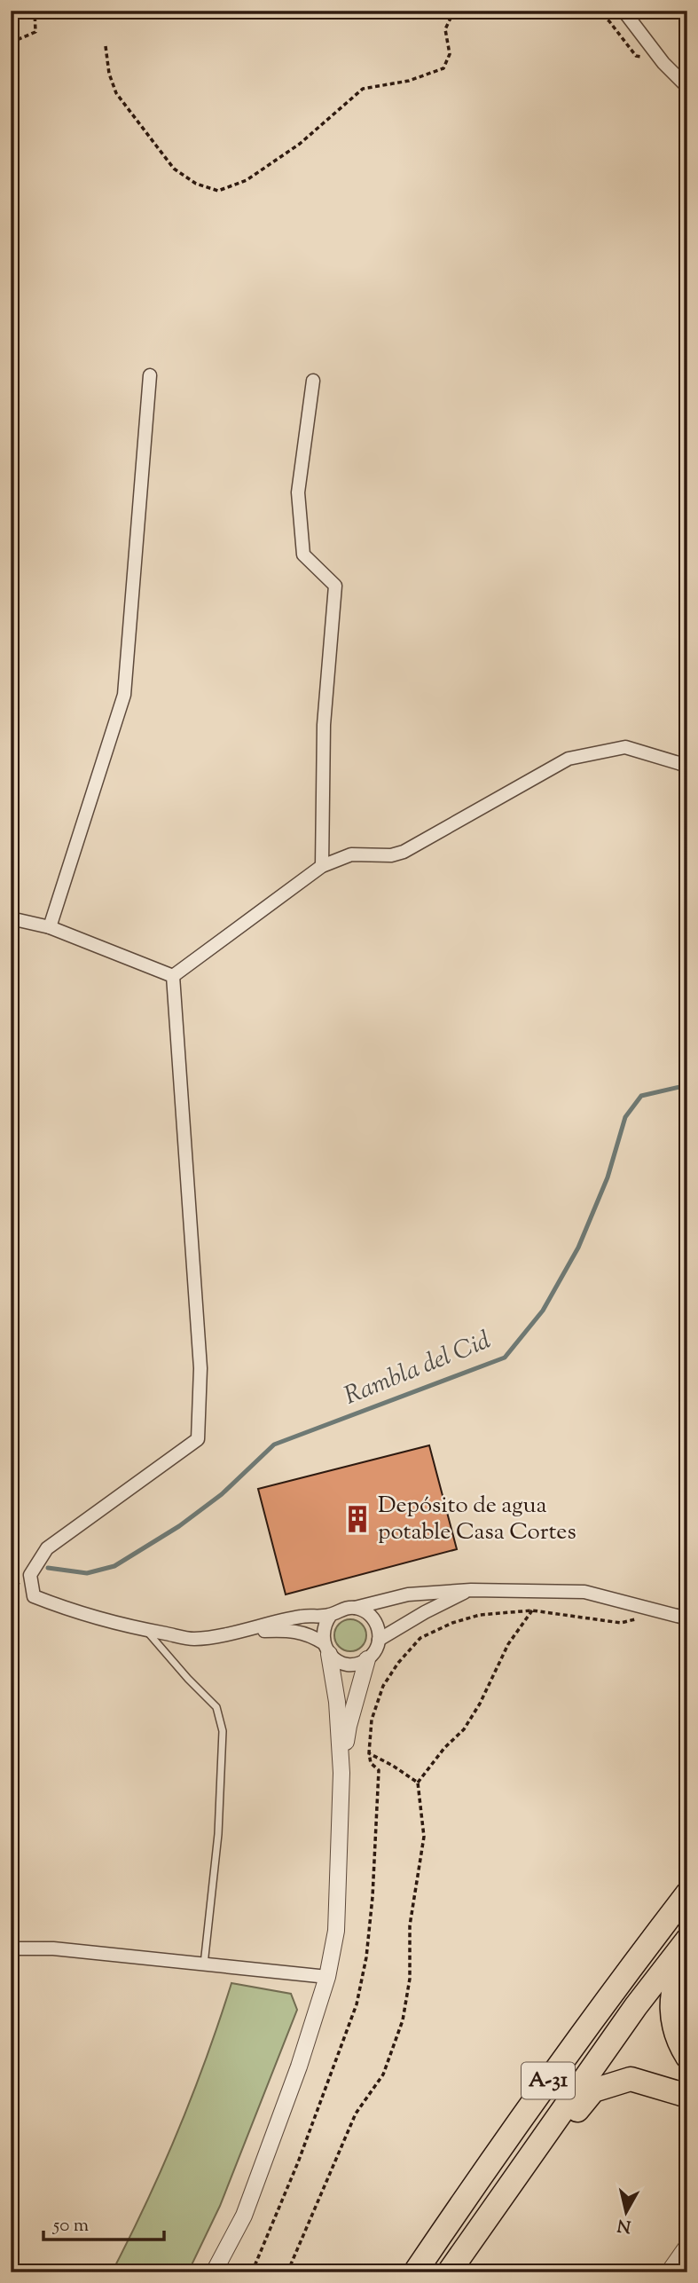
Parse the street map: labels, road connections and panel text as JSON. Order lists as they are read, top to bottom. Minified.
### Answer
{"streets":{"highway":["A-31"]},"water":["Rambla del Cid"],"places":{"building":["Depósito de agua potable Casa Cortes"]},"scale_bar":"50 m","north":"bottom"}
